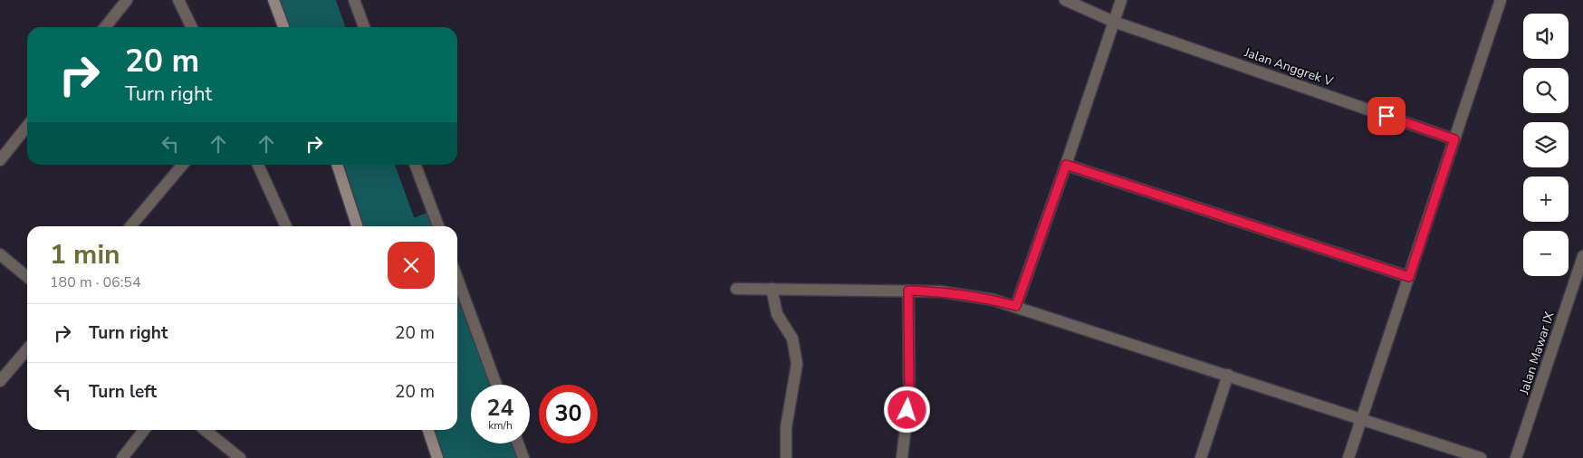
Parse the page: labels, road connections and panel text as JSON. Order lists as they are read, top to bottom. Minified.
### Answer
{"streets":{"street":["Jalan Anggrek V","Jalan Mawar IX"]},"page":{"map_buttons":["+","−"],"turn":["20 m","Turn right"],"heading":["1 min","180 m · 06:54"],"list":[{"name":"Turn right","value":"20 m"},{"name":"Turn left","value":"20 m"}],"speed":"24 km/h","limit":"30"}}
